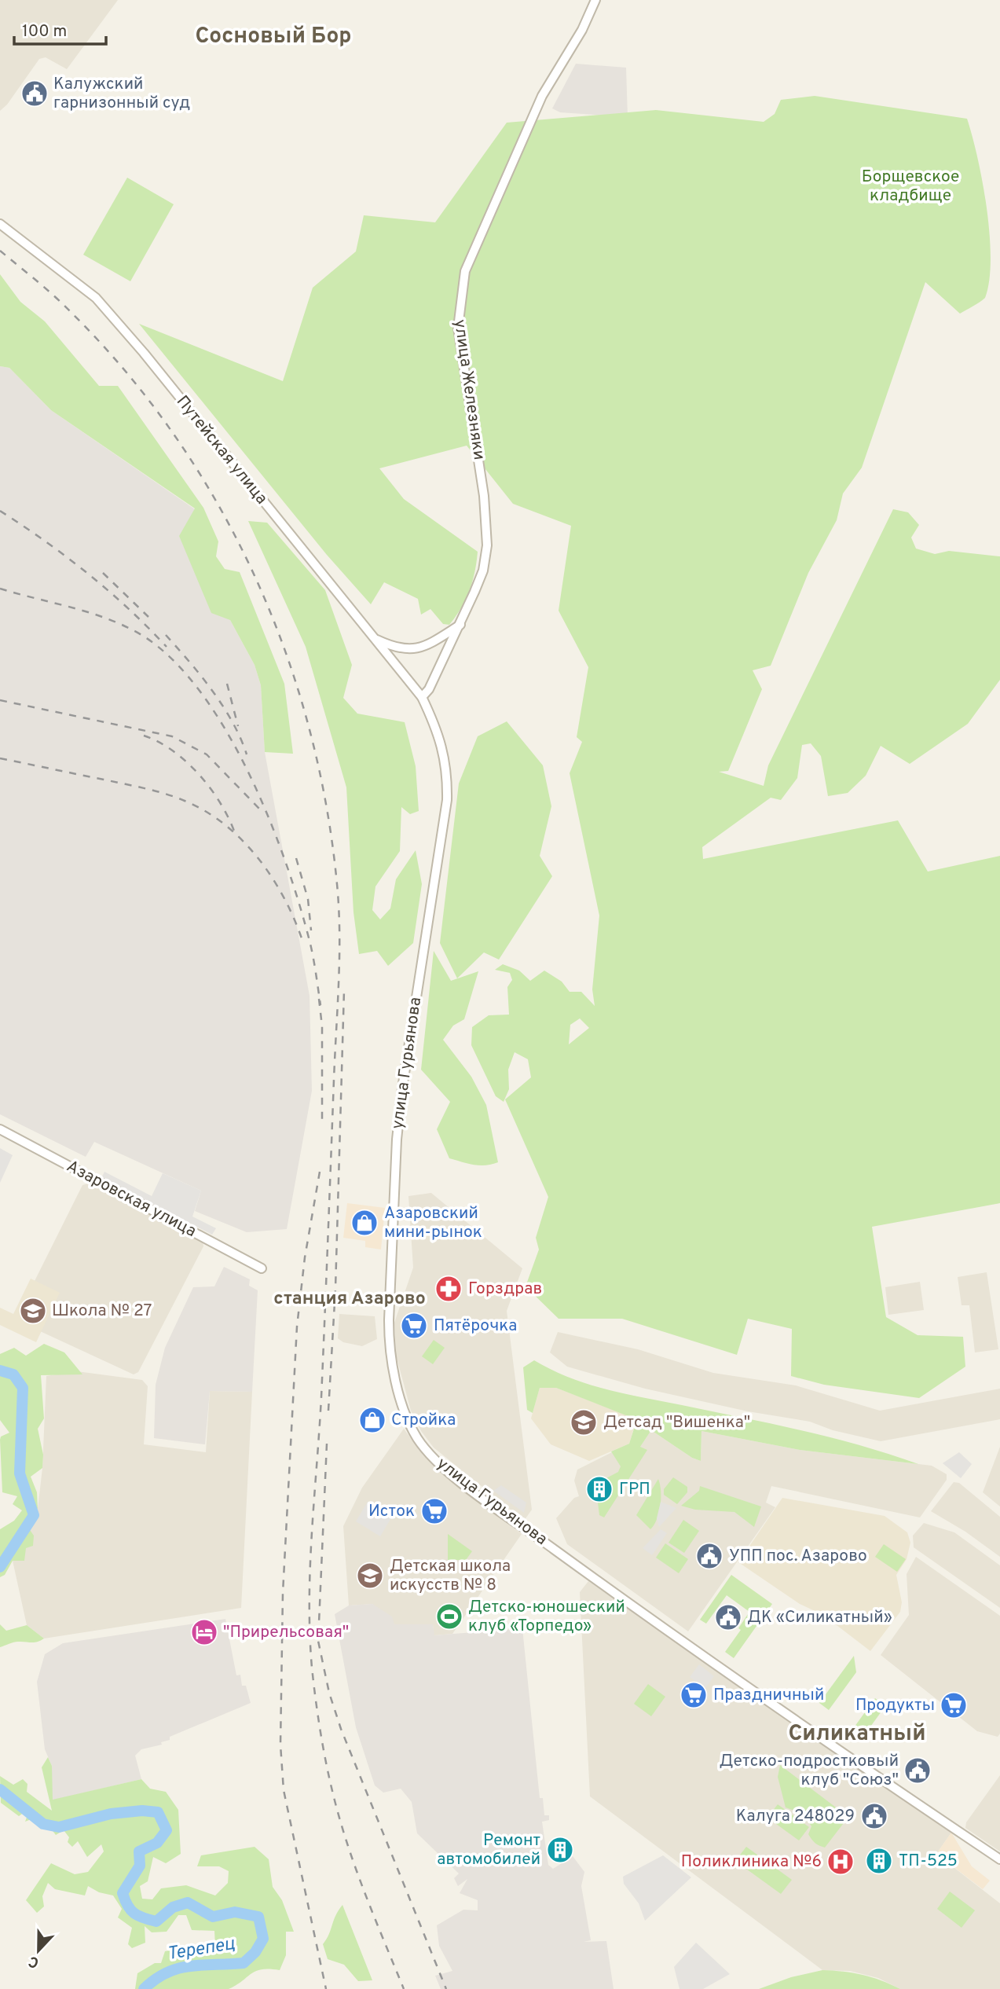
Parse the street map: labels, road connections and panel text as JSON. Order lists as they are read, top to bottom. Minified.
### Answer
{"streets":{"street":["улица Железняки","Путейская улица","улица Гурьянова","Азаровская улица"]},"crossings":[["улица Железняки","Путейская улица"],["улица Железняки","улица Гурьянова"],["Путейская улица","улица Гурьянова"]],"districts":["Сосновый Бор","станция Азарово","Силикатный"],"water":["Терепец"],"parks":["Борщевское кладбище"],"places":{"public building":["Калужский гарнизонный суд","УПП пос. Азарово","ДК «Силикатный»","Детско-подростковый клуб \"Союз\"","Калуга 248029"],"shop":["Азаровский мини-рынок","Стройка"],"pharmacy":["Горздрав"],"school or university":["Школа № 27","Детсад \"Вишенка\"","Детская школа искусств № 8"],"supermarket":["Пятёрочка","Исток","Праздничный","Продукты"],"building":["ГРП","Ремонт автомобилей","ТП-525"],"sports":["Детско-юношеский клуб «Торпедо»"],"hotel":["\"Прирельсовая\""],"hospital":["Поликлиника №6"]},"scale_bar":"100 m","north":"bottom"}
